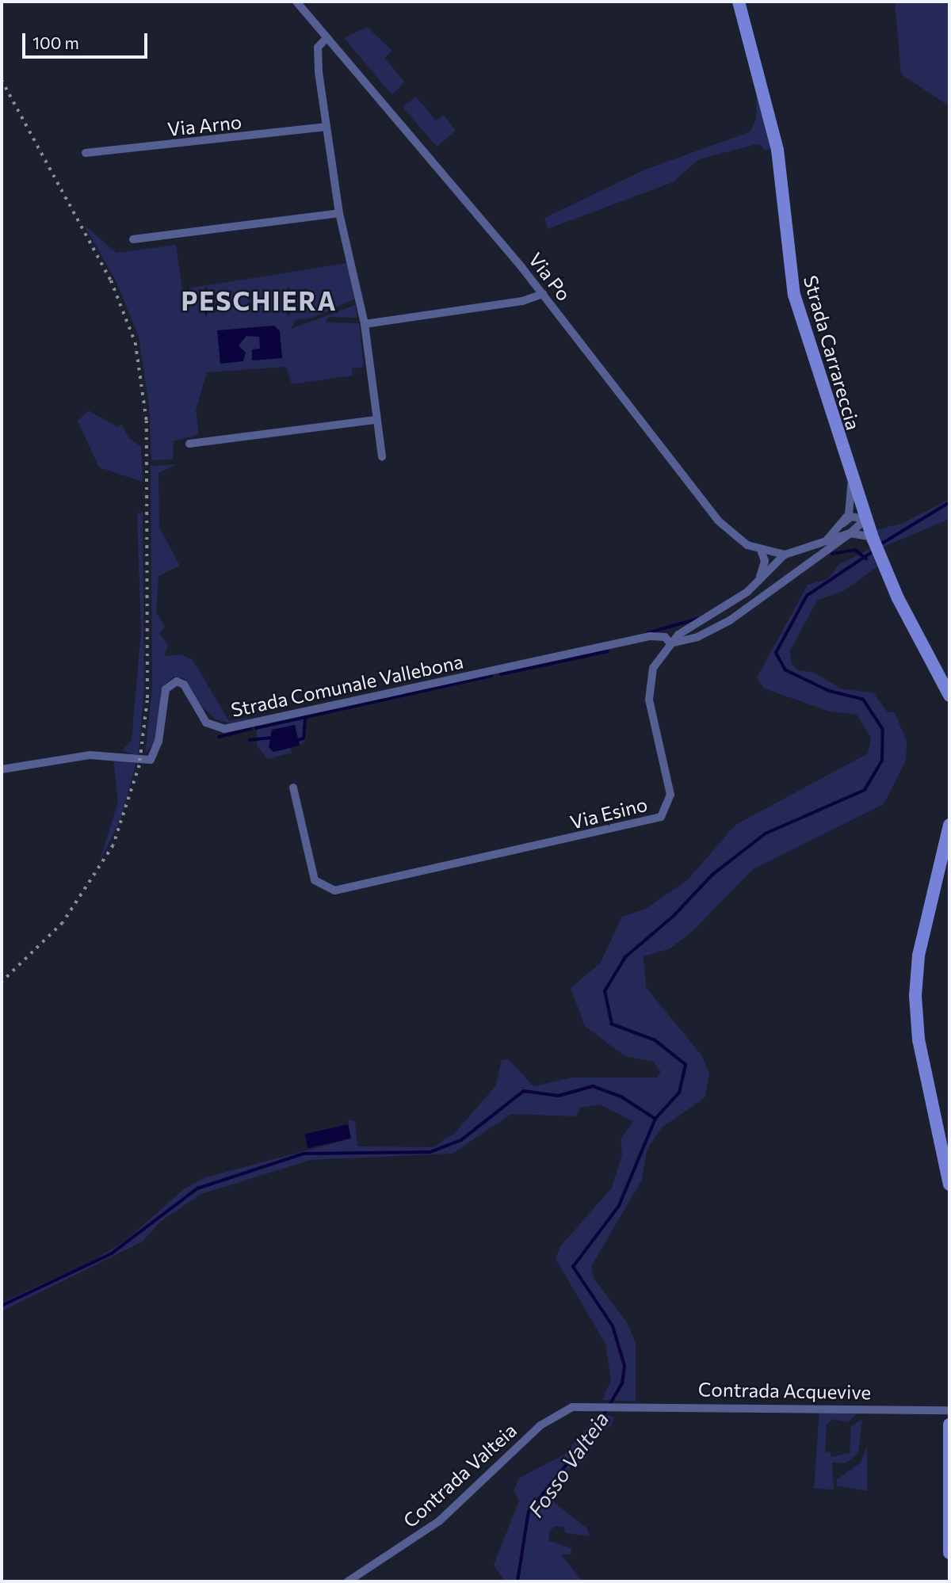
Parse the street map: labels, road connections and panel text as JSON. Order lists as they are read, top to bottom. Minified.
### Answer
{"streets":{"main road":["Strada Carrareccia"],"street":["Via Arno","Via Po","Strada Comunale Vallebona","Via Esino","Contrada Acquevive","Contrada Valteia"]},"crossings":[["Strada Comunale Vallebona","Via Esino"],["Contrada Acquevive","Contrada Valteia"]],"districts":["PESCHIERA"],"water":["Fosso Valteia"],"scale_bar":"100 m"}
